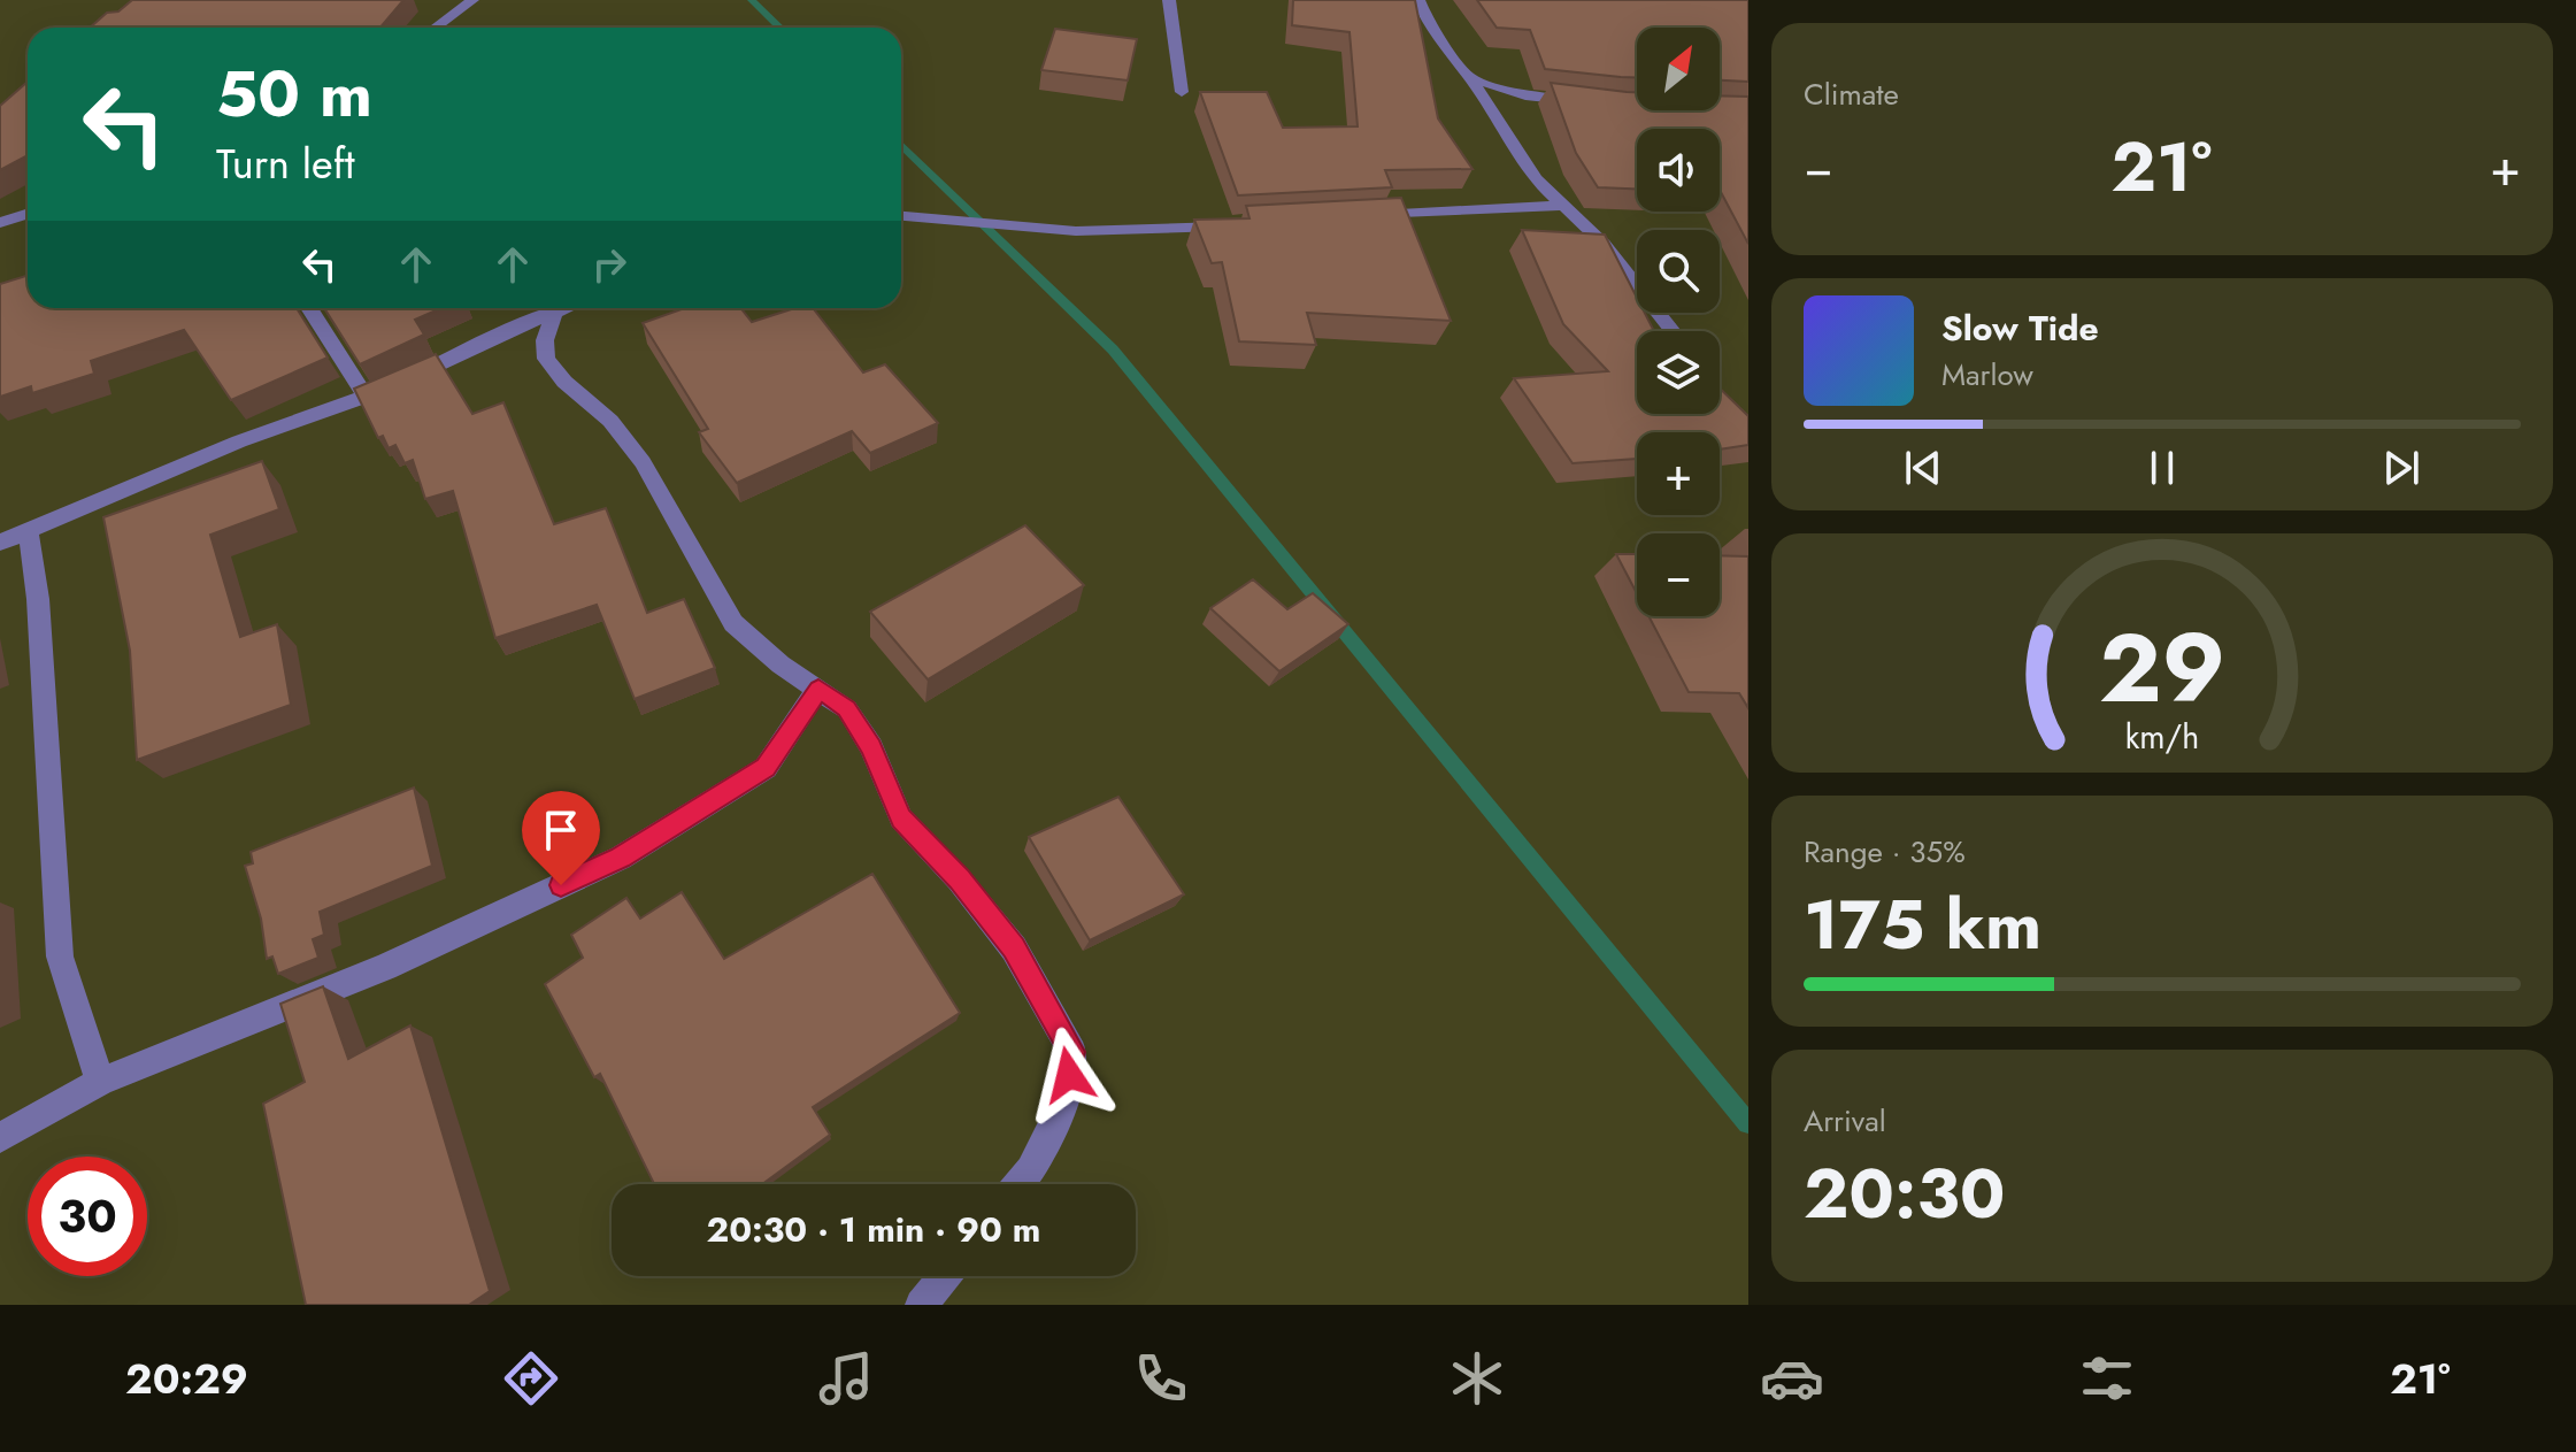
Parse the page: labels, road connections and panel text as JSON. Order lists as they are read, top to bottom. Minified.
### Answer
{"north":"top right","page":{"tile":["Climate",["Range · 35%","175 km"],["Arrival","20:30"]],"map_buttons":["+","−"],"turn":["50 m","Turn left"],"heat":["−","21°","+"],"song":["Slow Tide","Marlow"],"limit":"30","trip":"20:30 · 1 min · 90 m","tabs":["20:29","21°"],"gauge":["29","km/h"]}}
